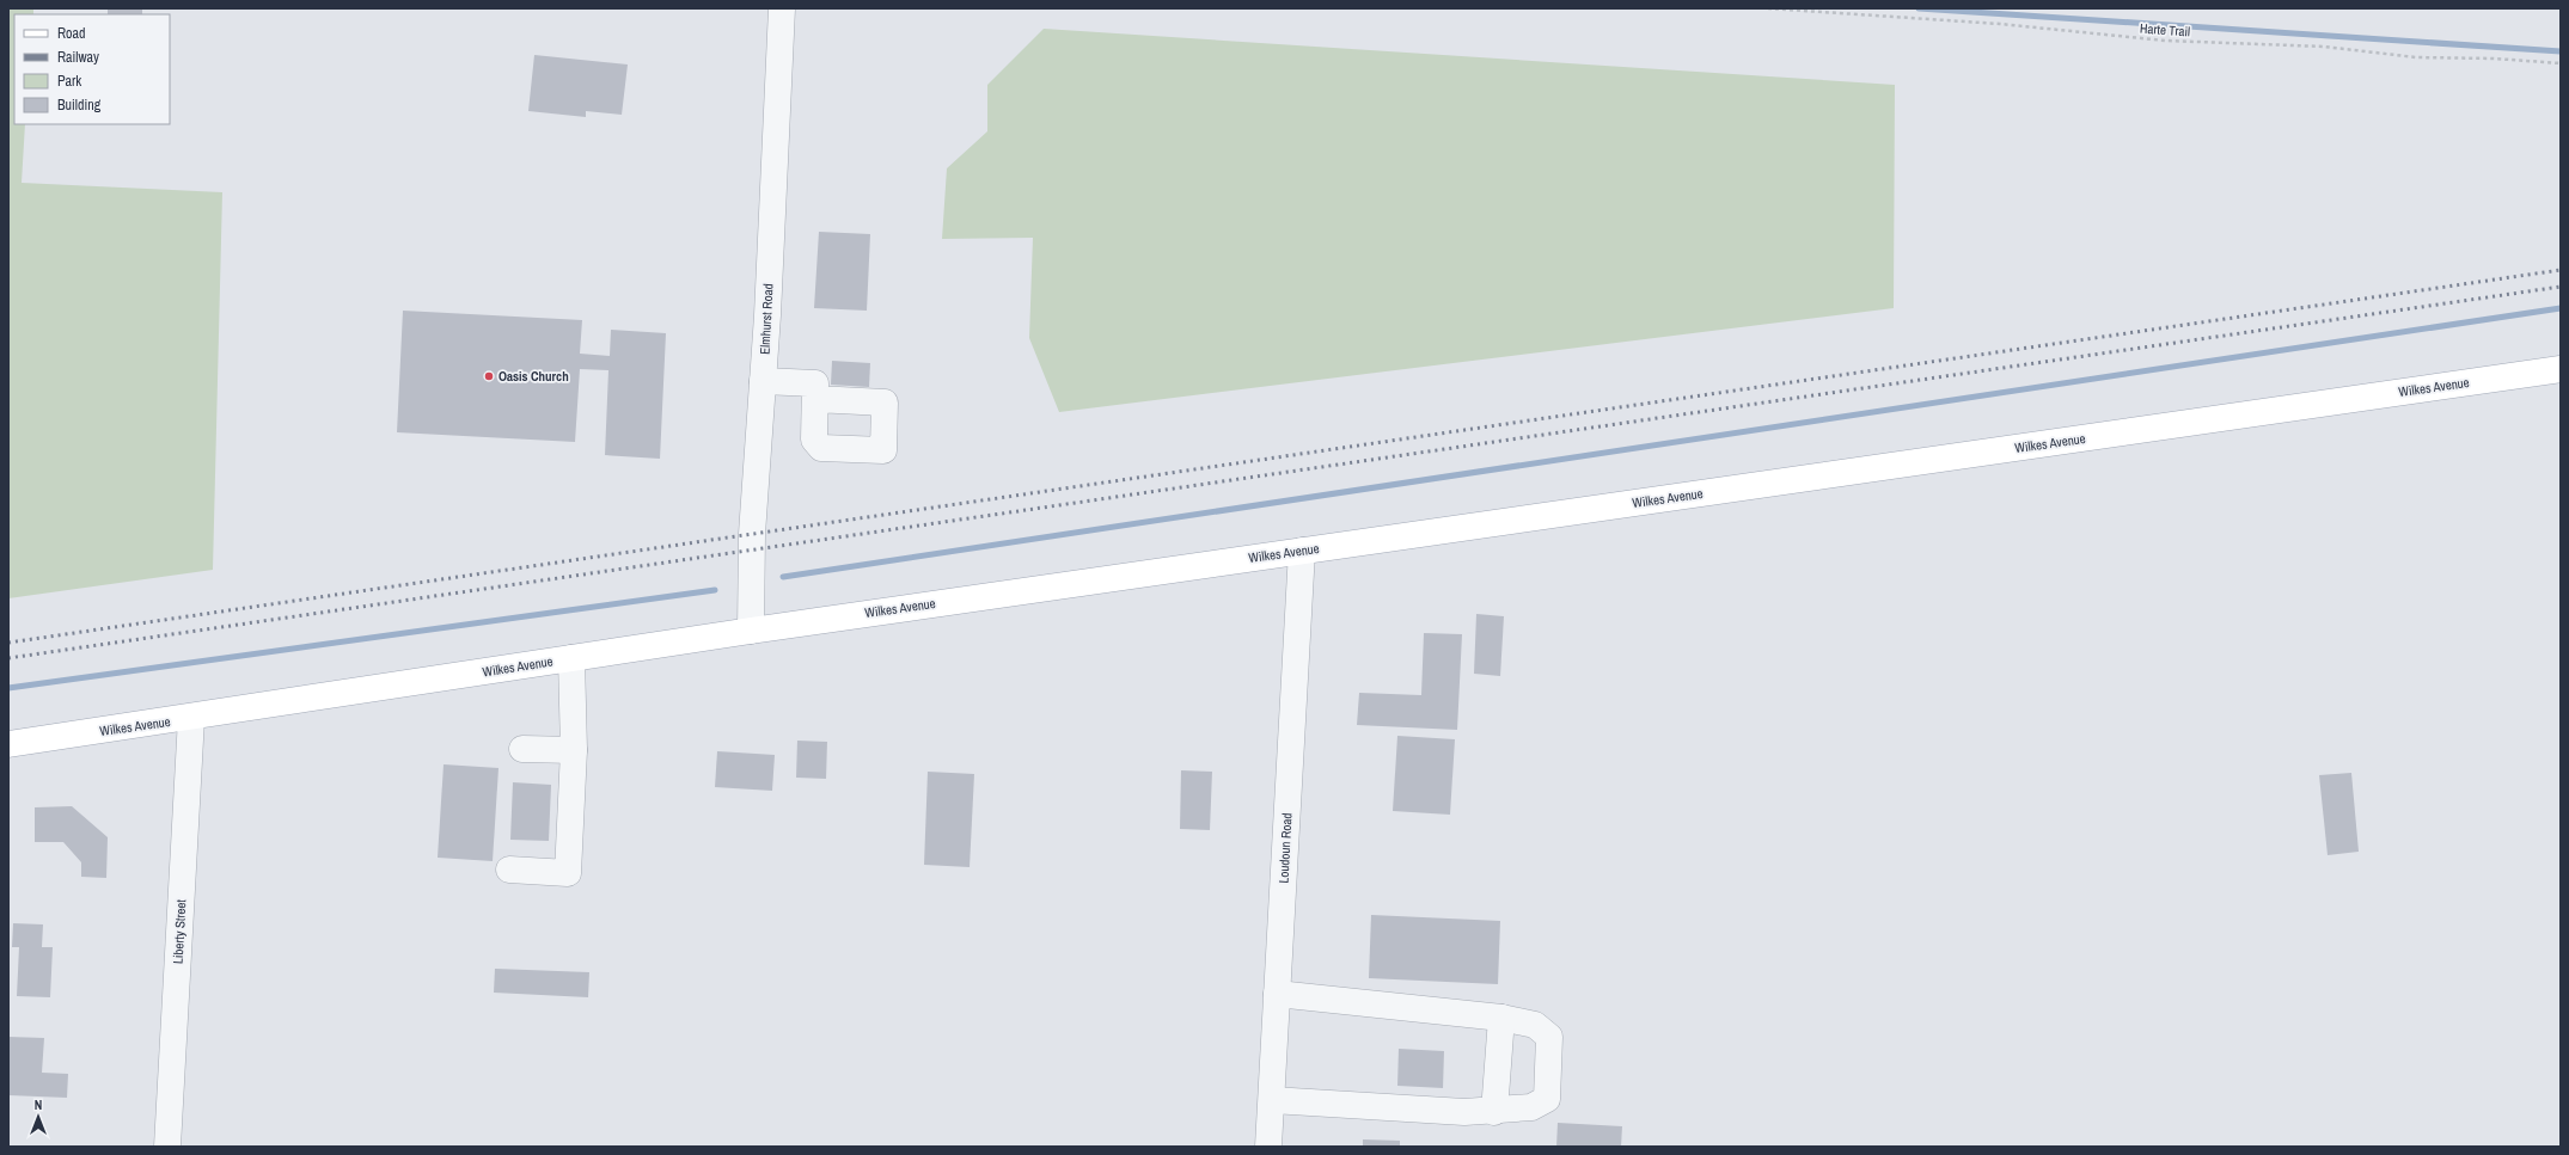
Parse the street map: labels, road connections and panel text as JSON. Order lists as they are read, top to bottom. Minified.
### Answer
{"streets":{"main road":["Wilkes Avenue"],"street":["Elmhurst Road","Loudoun Road","Liberty Street"],"path":["Harte Trail"]},"crossings":[["Elmhurst Road","Wilkes Avenue"],["Wilkes Avenue","Loudoun Road"],["Wilkes Avenue","Liberty Street"]],"places":["Oasis Church"],"legend":["Road","Railway","Park","Building"],"north":"top"}
